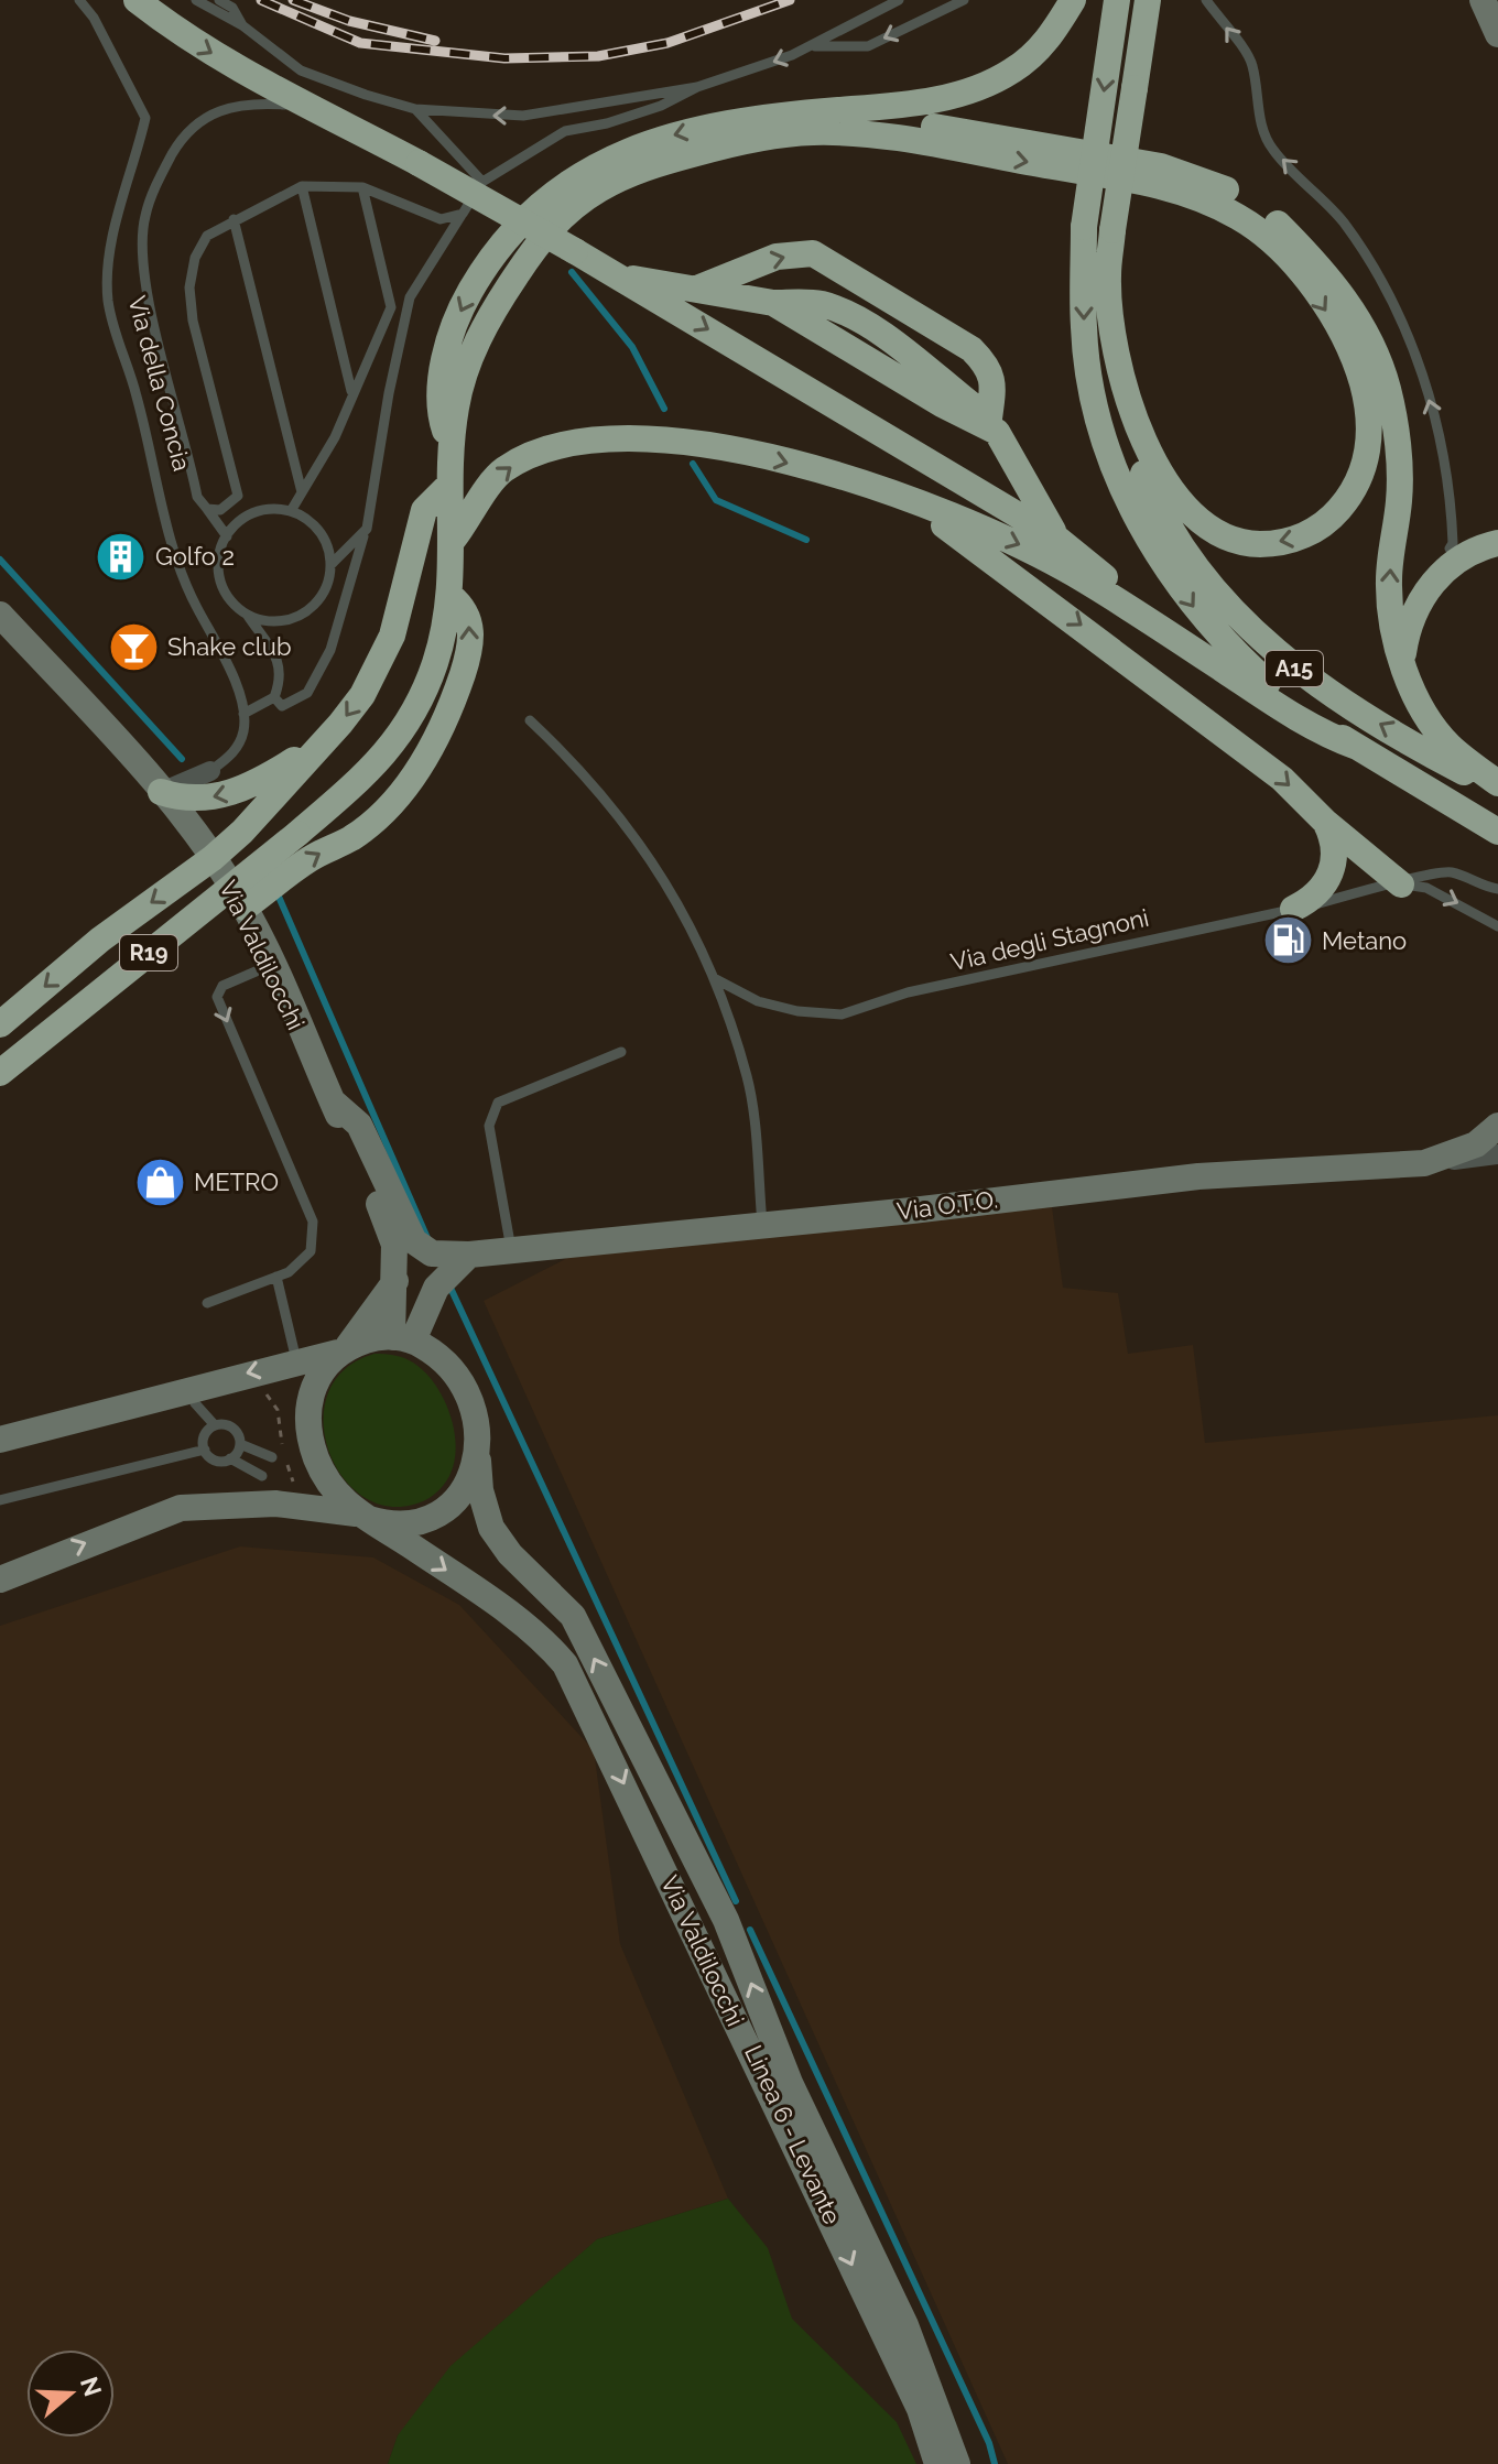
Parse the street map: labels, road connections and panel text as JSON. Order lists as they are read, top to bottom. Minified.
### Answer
{"streets":{"highway":["A15","R19"],"street":["Via Valdilocchi","Via O.T.O."],"lane":["Via della Concia","Via degli Stagnoni"]},"crossings":[["Via Valdilocchi","Via O.T.O."]],"places":{"building":["Golfo 2"],"bar":["Shake club"],"fuel station":["Metano"],"shop":["METRO"]},"north":"right"}
